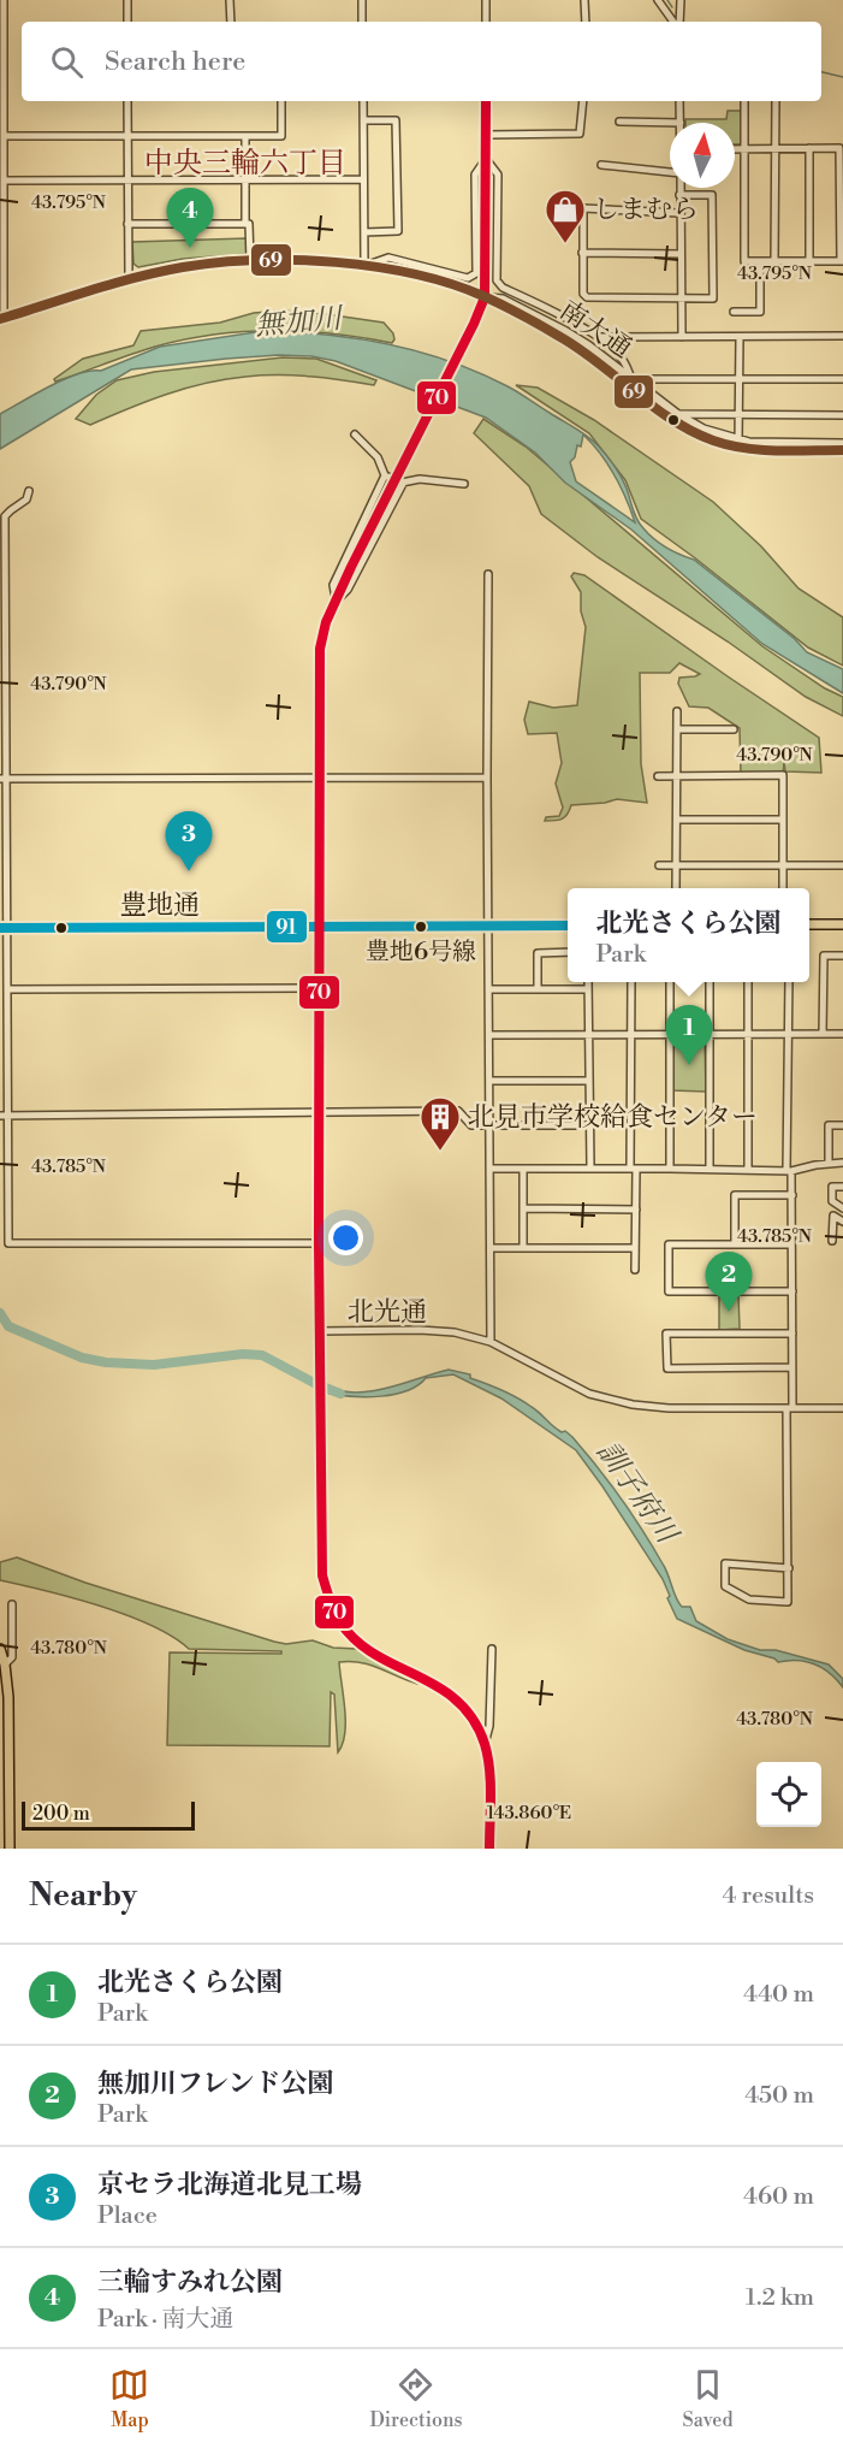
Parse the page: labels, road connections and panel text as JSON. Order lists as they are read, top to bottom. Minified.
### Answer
{"streets":{"main road":["豊地通"],"street":["南大通","北光通"]},"crossings":[["豊地通","北光通"]],"districts":["中央三輪六丁目"],"water":["無加川","訓子府川"],"places":{"shop":["しまむら"],"other":["豊地6号線"],"building":["北見市学校給食センター"]},"lines":["transit line 70","transit line 69","transit line 91"],"scale_bar":"200 m","north":"top","page":{"search":"Search here","pins":["4","3","1","2"],"popup":["北光さくら公園","Park"],"scale":"200 m","heading":["Nearby","4 results"],"list":[{"mark":"1","name":"北光さくら公園","note":"Park","value":"440 m"},{"mark":"2","name":"無加川フレンド公園","note":"Park","value":"450 m"},{"mark":"3","name":"京セラ北海道北見工場","note":"Place","value":"460 m"},{"mark":"4","name":"三輪すみれ公園","note":"Park · 南大通","value":"1.2 km"}],"nav":["Map","Directions","Saved"]},"coordinates":["43.795°N","43.790°N","43.785°N","43.780°N","143.860°E"]}
